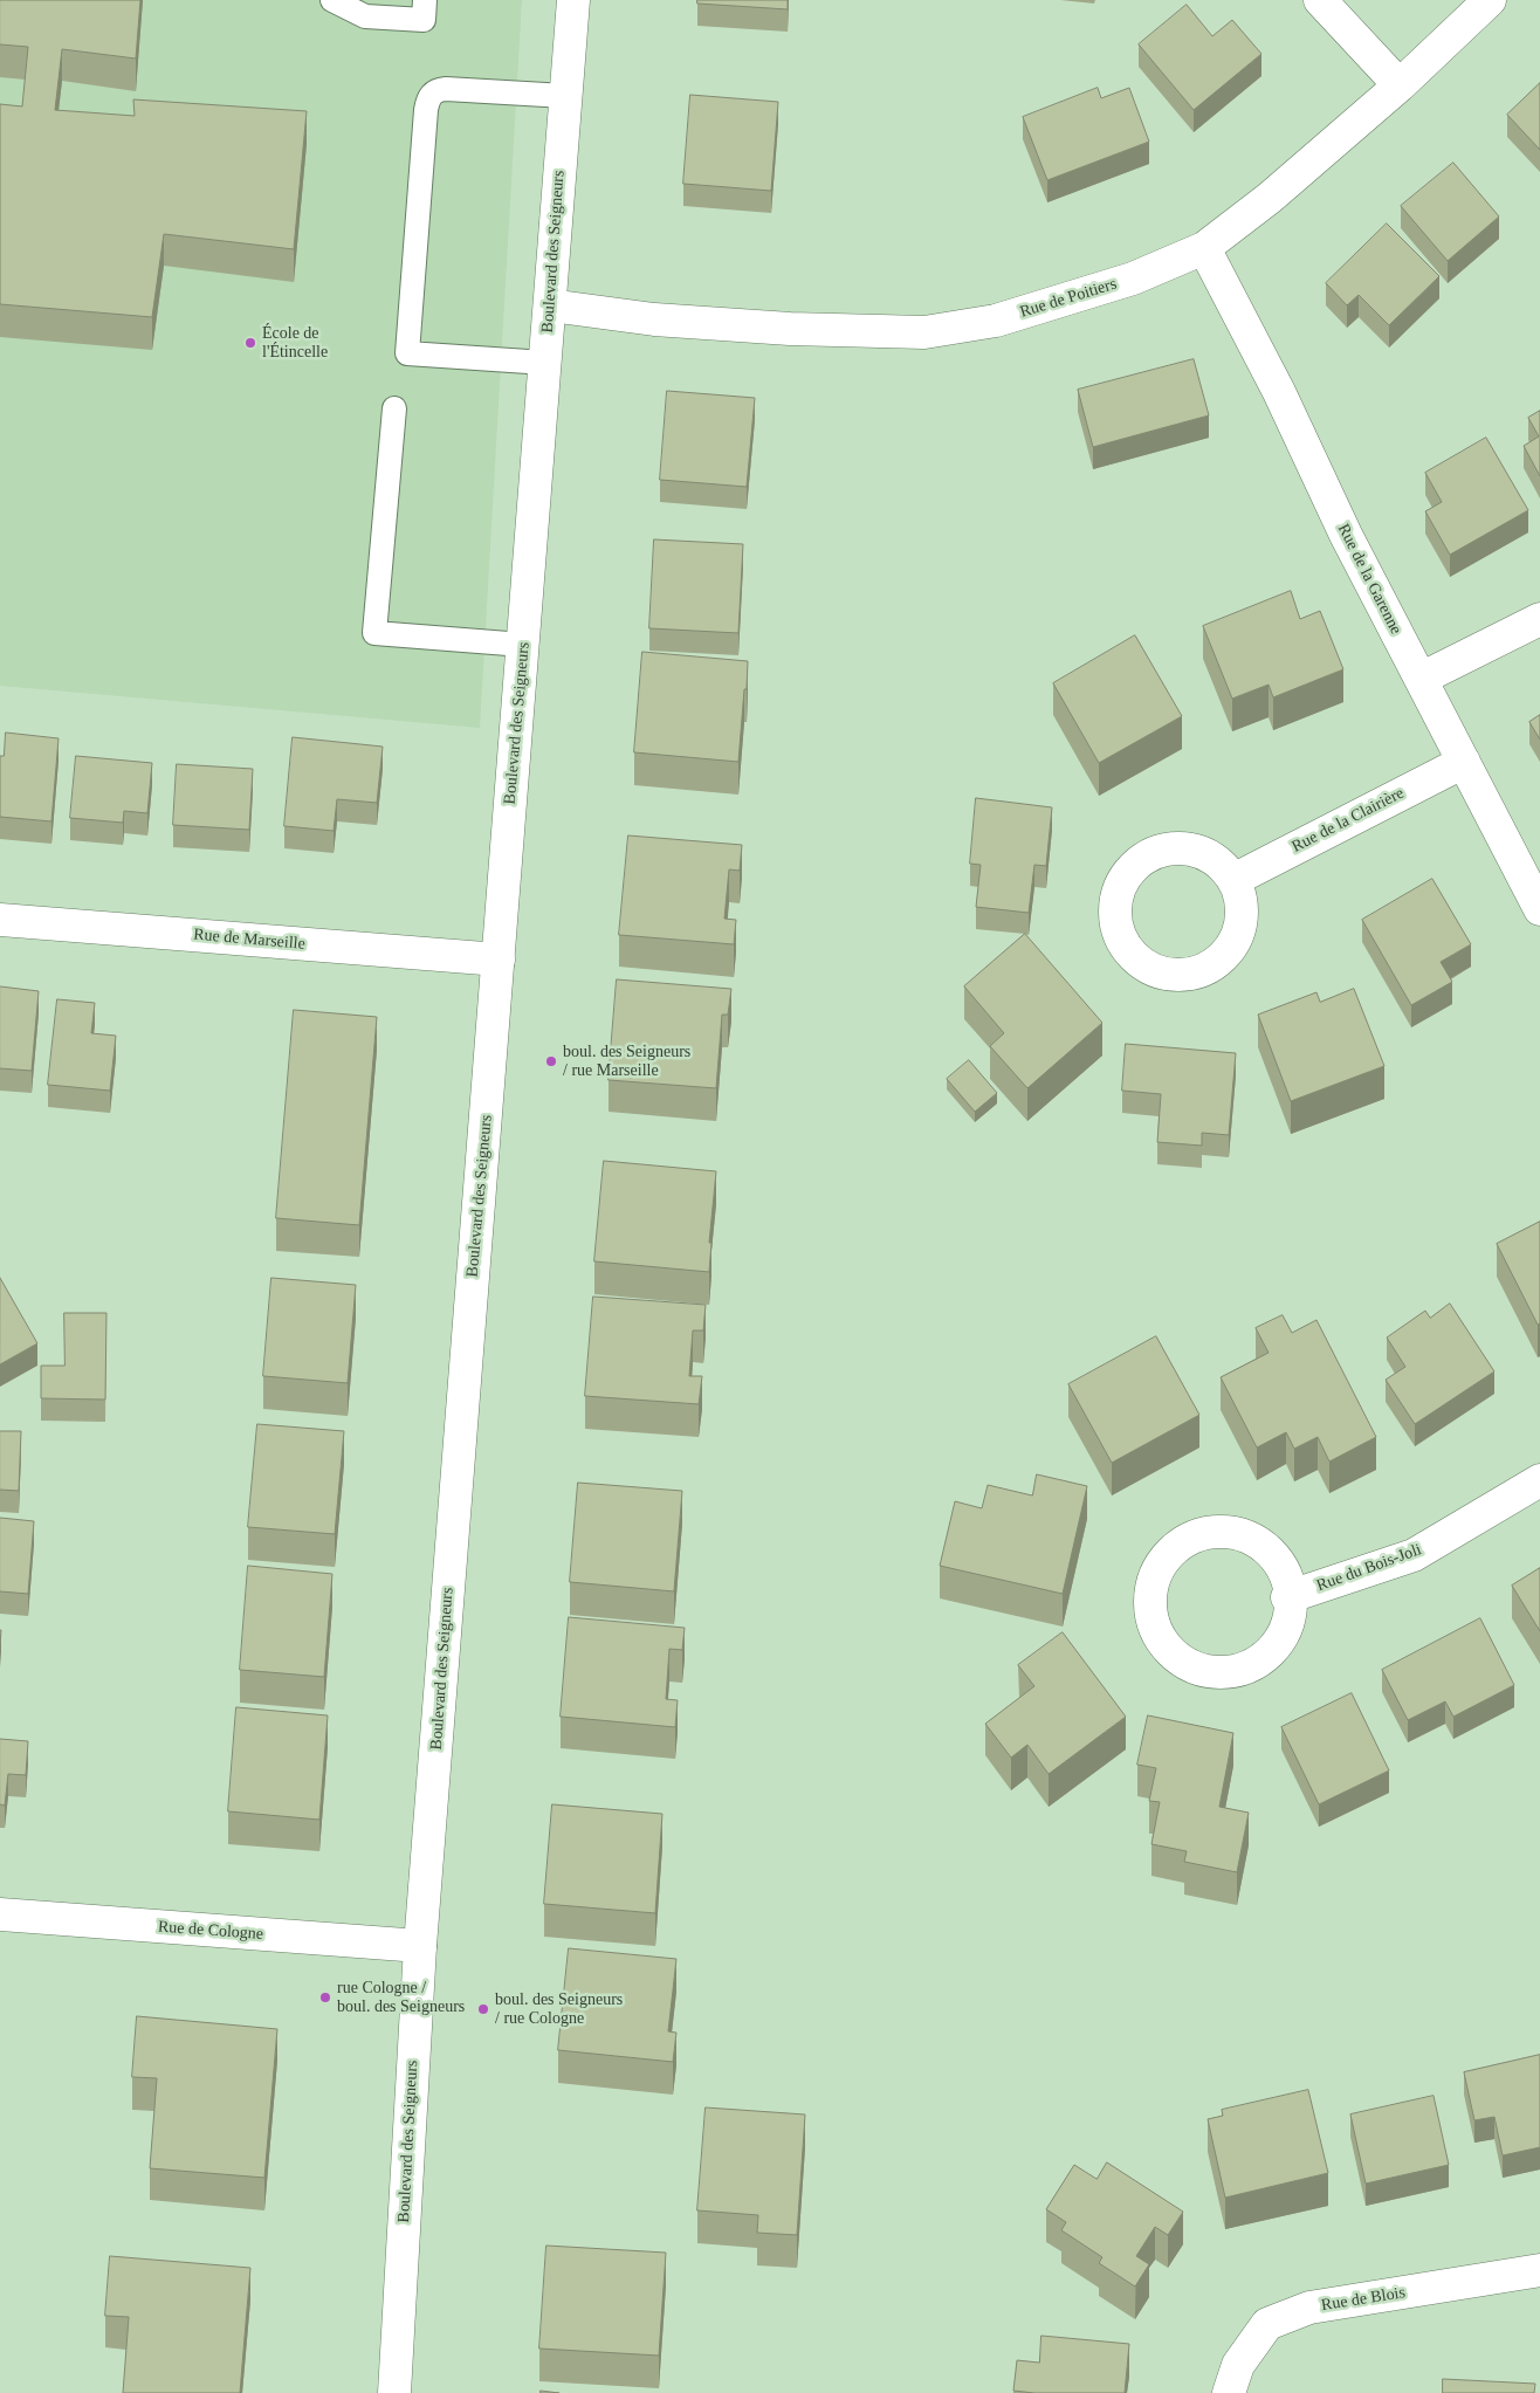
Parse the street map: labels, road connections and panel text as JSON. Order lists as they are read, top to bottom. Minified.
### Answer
{"streets":{"street":["Boulevard des Seigneurs","Rue de Poitiers","Rue de la Garenne","Rue de la Clairière","Rue de Marseille","Rue du Bois-Joli","Rue de Cologne","Rue de Blois"]},"crossings":[["Boulevard des Seigneurs","Rue de Poitiers"],["Boulevard des Seigneurs","Rue de Marseille"],["Boulevard des Seigneurs","Rue de Cologne"],["Rue de Poitiers","Rue de la Garenne"],["Rue de la Garenne","Rue de la Clairière"]],"places":["École de l'Étincelle","boul. des Seigneurs / rue Marseille","rue Cologne / boul. des Seigneurs","boul. des Seigneurs / rue Cologne"]}
